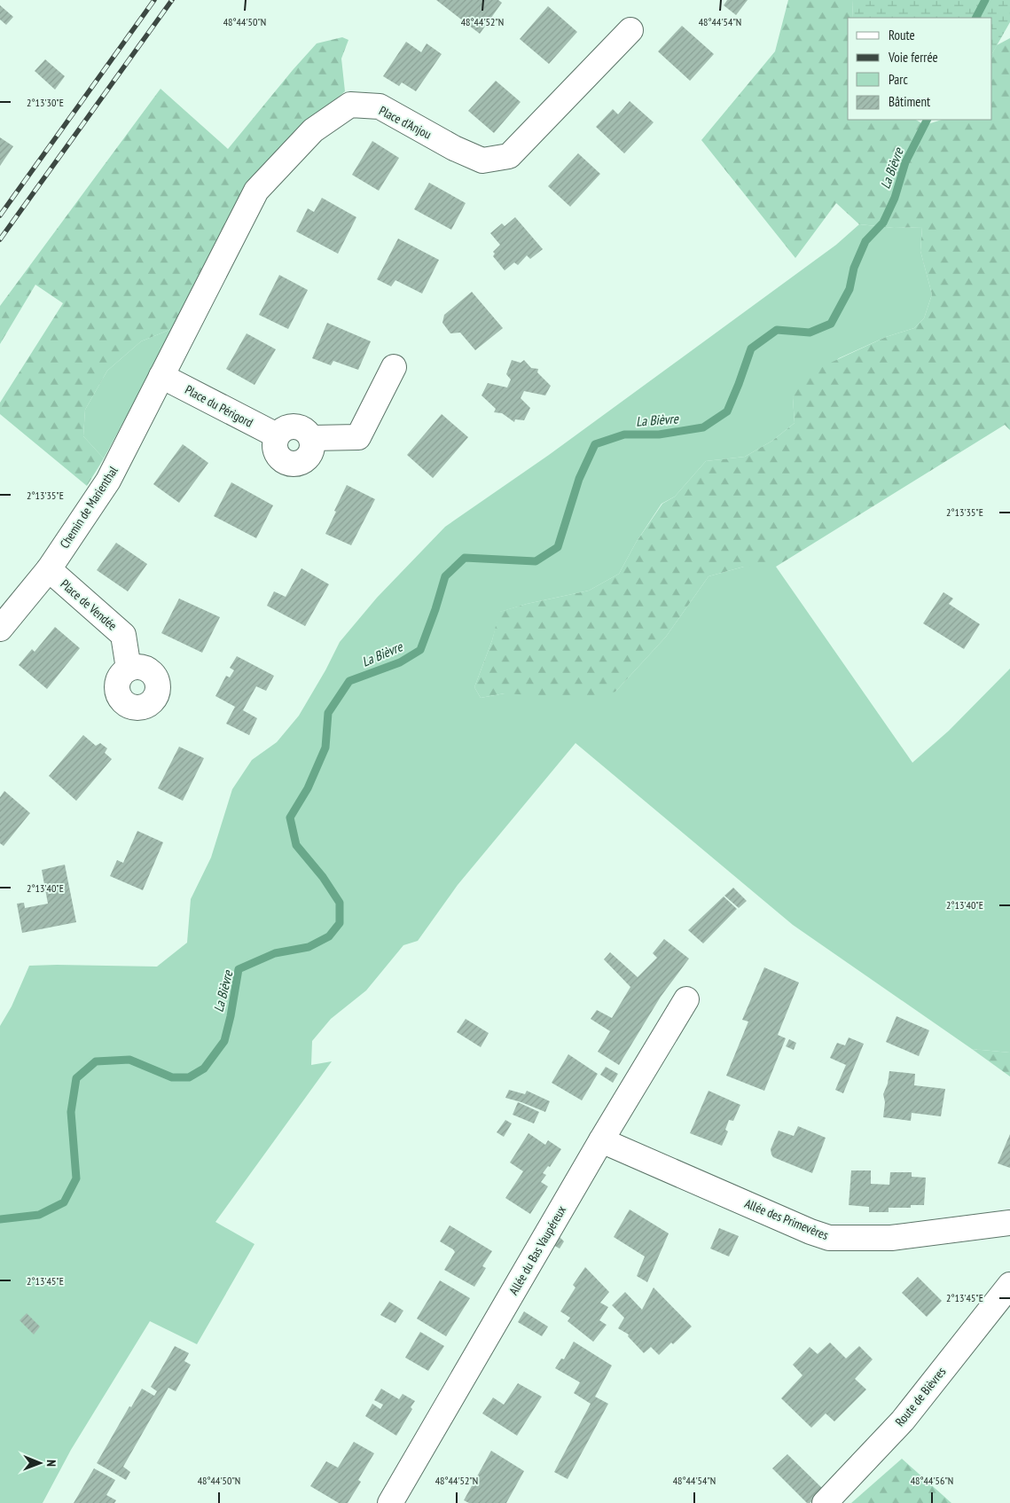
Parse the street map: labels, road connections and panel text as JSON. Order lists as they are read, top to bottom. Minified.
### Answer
{"streets":{"street":["Place d'Anjou","Place du Périgord","Chemin de Marienthal","Place de Vendée","Allée des Primevères","Allée du Bas Vaupéreux","Route de Bièvres"]},"crossings":[["Place d'Anjou","Place du Périgord"],["Place d'Anjou","Chemin de Marienthal"],["Place du Périgord","Chemin de Marienthal"],["Chemin de Marienthal","Place de Vendée"],["Allée des Primevères","Allée du Bas Vaupéreux"]],"water":["La Bièvre"],"legend":["Route","Voie ferrée","Parc","Bâtiment"],"north":"right","coordinates":["48°44'50\"N","48°44'52\"N","48°44'54\"N","2°13'30\"E","2°13'35\"E","2°13'40\"E","2°13'45\"E","48°44'56\"N"]}
